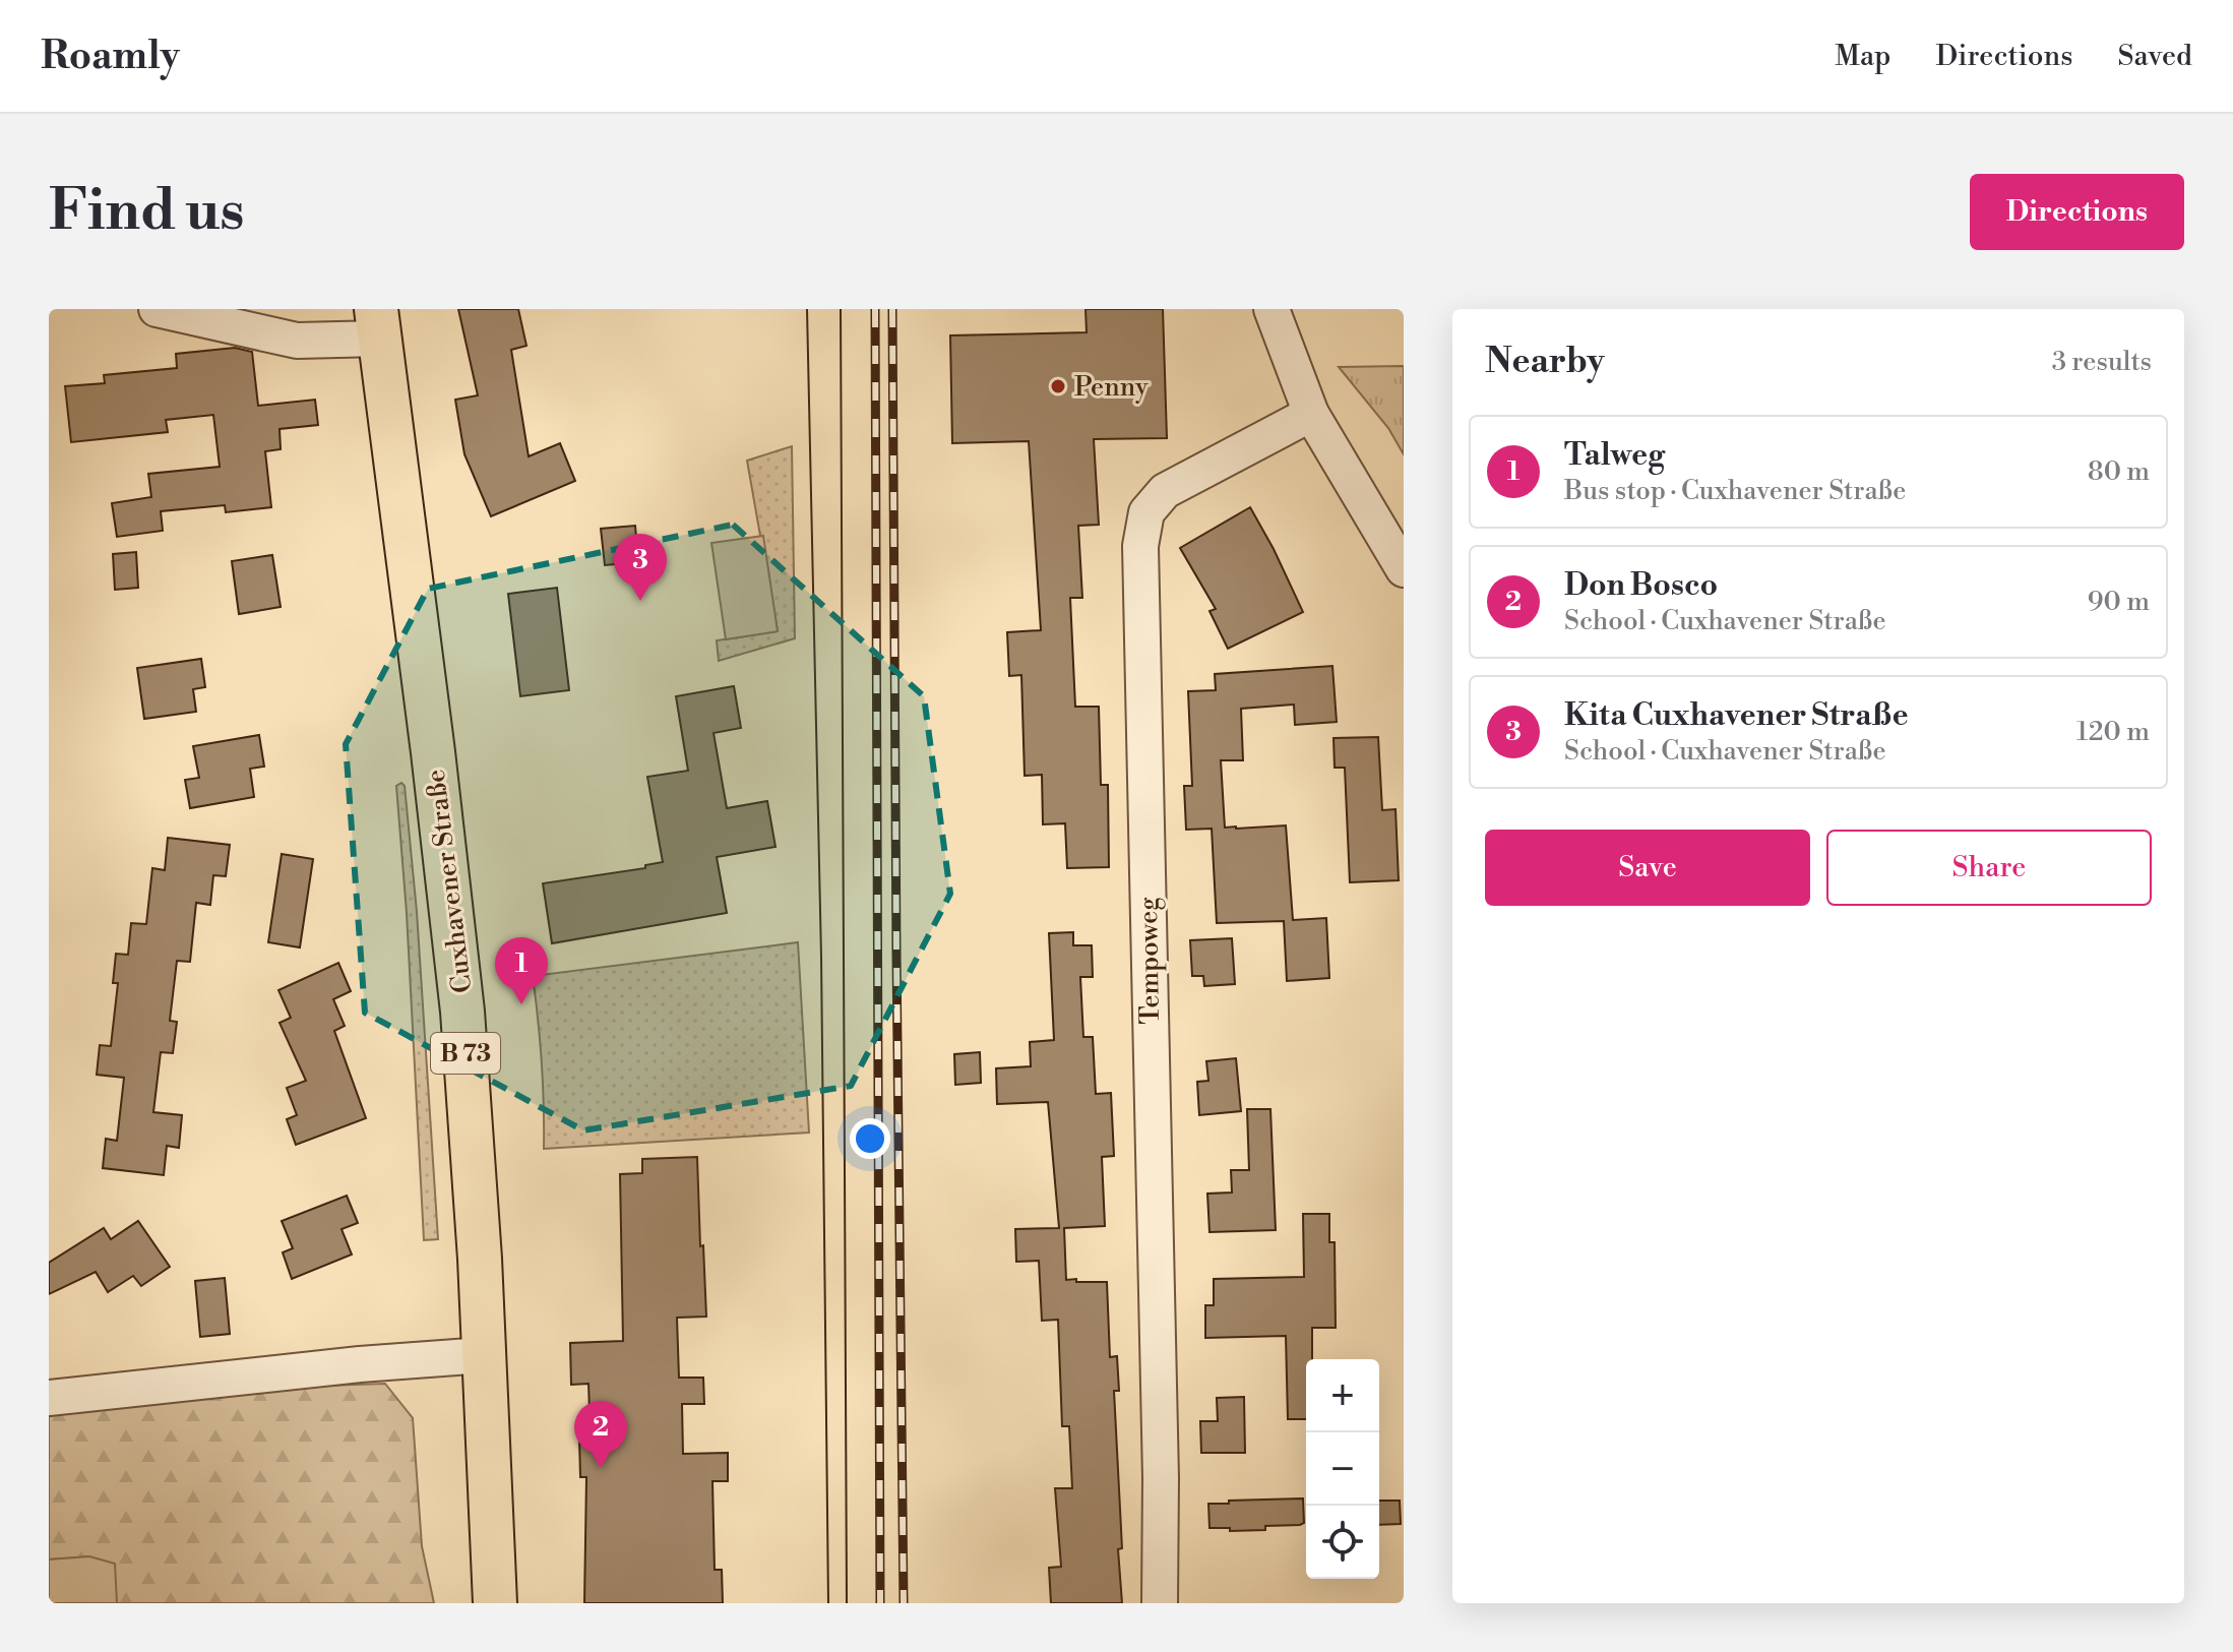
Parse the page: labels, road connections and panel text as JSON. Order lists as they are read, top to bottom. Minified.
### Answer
{"streets":{"main road":["Cuxhavener Straße","B 73"],"street":["Tempoweg"]},"places":["Penny"],"page":{"header":"Roamly","nav":["Map","Directions","Saved"],"buttons":["Directions",["Save","Share"]],"title":"Find us","heading":["Nearby","3 results"],"list":[{"mark":"1","name":"Talweg","note":"Bus stop · Cuxhavener Straße","value":"80 m"},{"mark":"2","name":"Don Bosco","note":"School · Cuxhavener Straße","value":"90 m"},{"mark":"3","name":"Kita Cuxhavener Straße","note":"School · Cuxhavener Straße","value":"120 m"}],"pins":["3","1","2"],"map_buttons":["+","−"]}}
